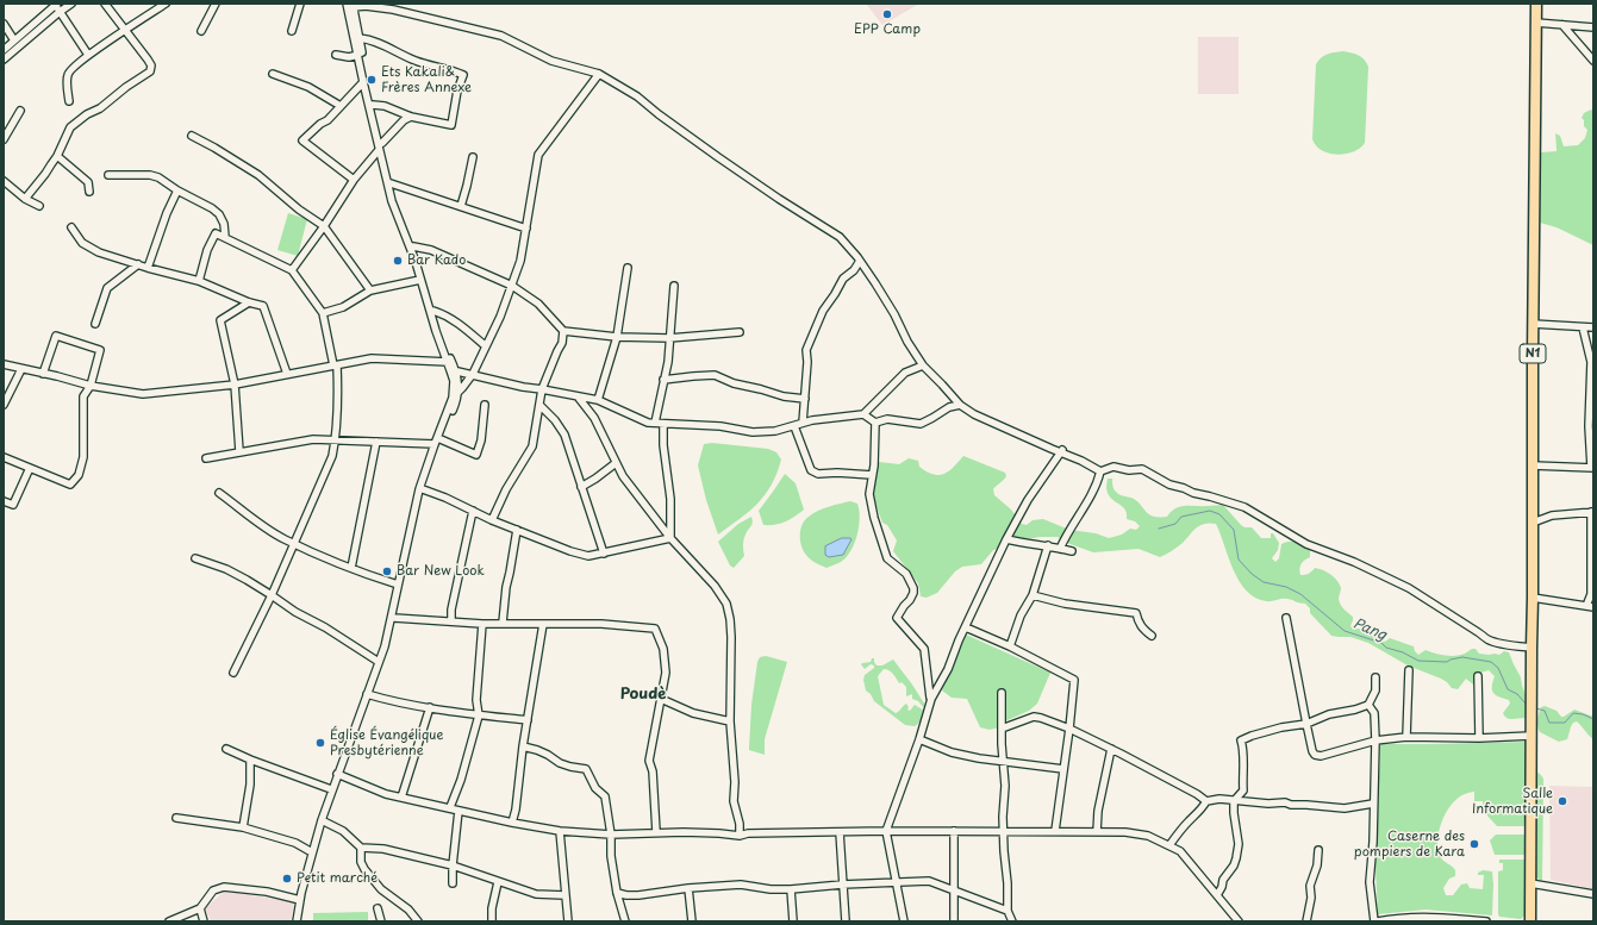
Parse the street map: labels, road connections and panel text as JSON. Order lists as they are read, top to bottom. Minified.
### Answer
{"streets":{"highway":["N1"]},"districts":["Poudè"],"water":["Pang"],"places":["EPP Camp","Ets Kakali& Frères Annexe","Bar Kado","Bar New Look","Église Évangélique Presbytérienne","Salle Informatique","Caserne des pompiers de Kara","Petit marché"]}
